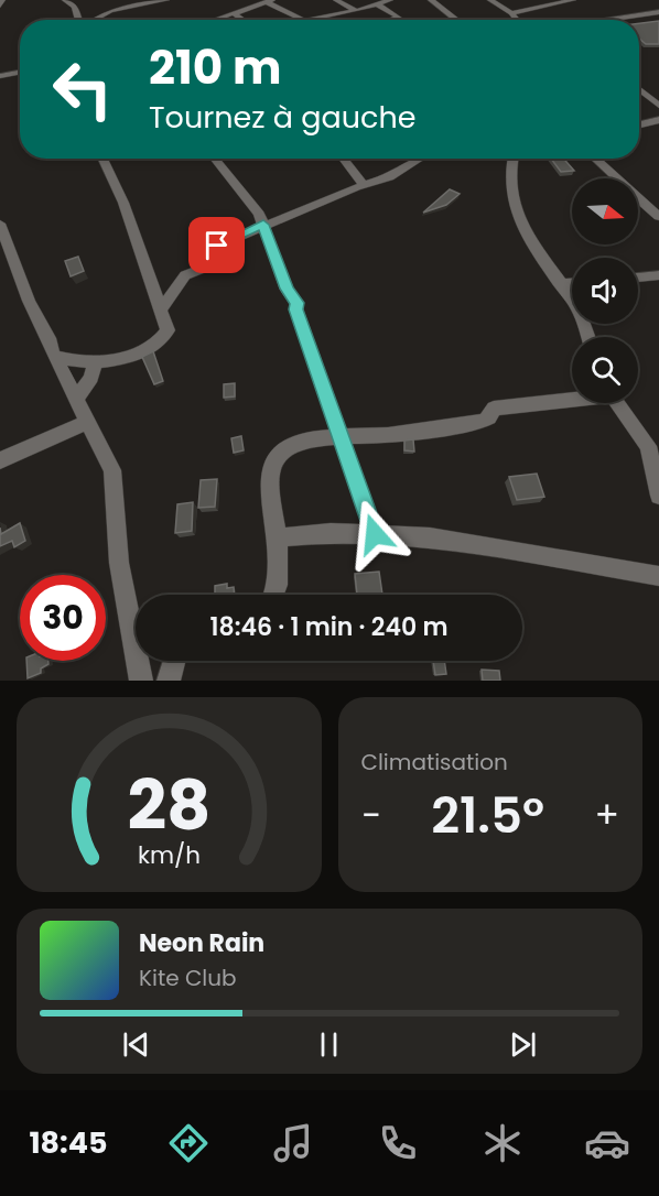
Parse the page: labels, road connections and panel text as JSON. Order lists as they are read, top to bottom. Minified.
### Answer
{"north":"right","page":{"turn":["210 m","Tournez à gauche"],"limit":"30","trip":"18:46 · 1 min · 240 m","tile":"Climatisation","heat":["−","21.5°","+"],"song":["Neon Rain","Kite Club"],"tabs":"18:45","gauge":["28","km/h"]}}
